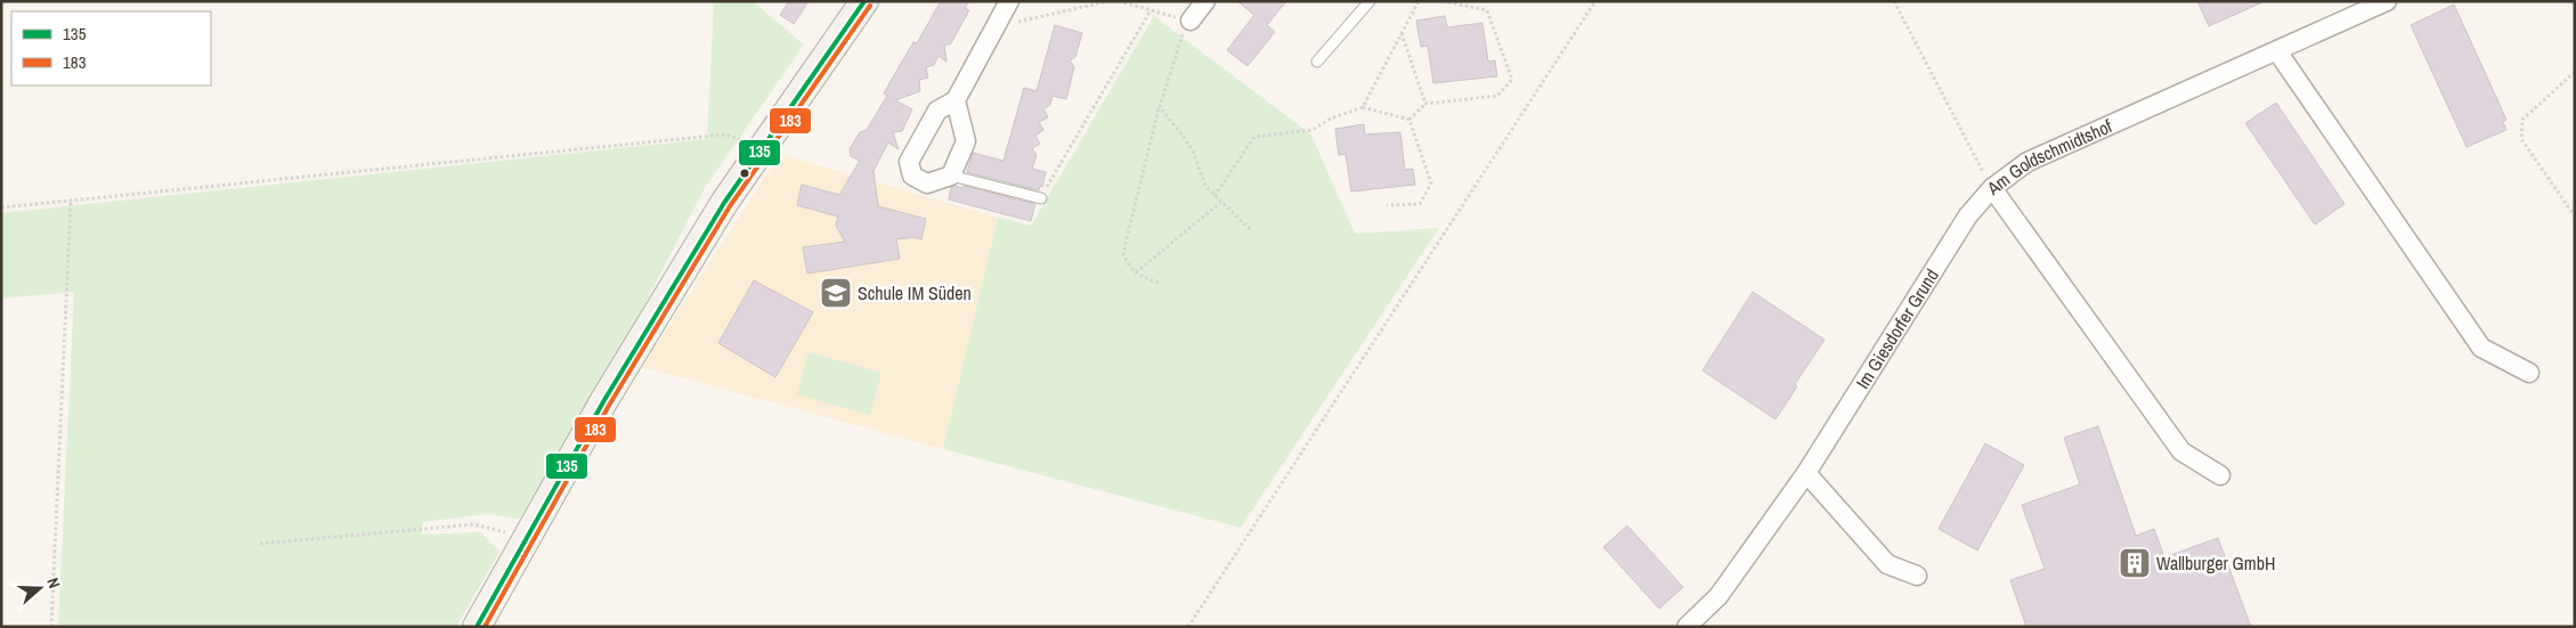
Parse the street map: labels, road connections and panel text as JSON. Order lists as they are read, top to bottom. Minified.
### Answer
{"streets":{"street":["Am Goldschmidtshof","Im Giesdorfer Grund"]},"crossings":[["Am Goldschmidtshof","Im Giesdorfer Grund"]],"places":{"school or university":["Schule IM Süden"],"building":["Wallburger GmbH"]},"lines":["transit line 135","transit line 183"],"legend":["135","183"],"north":"right"}
